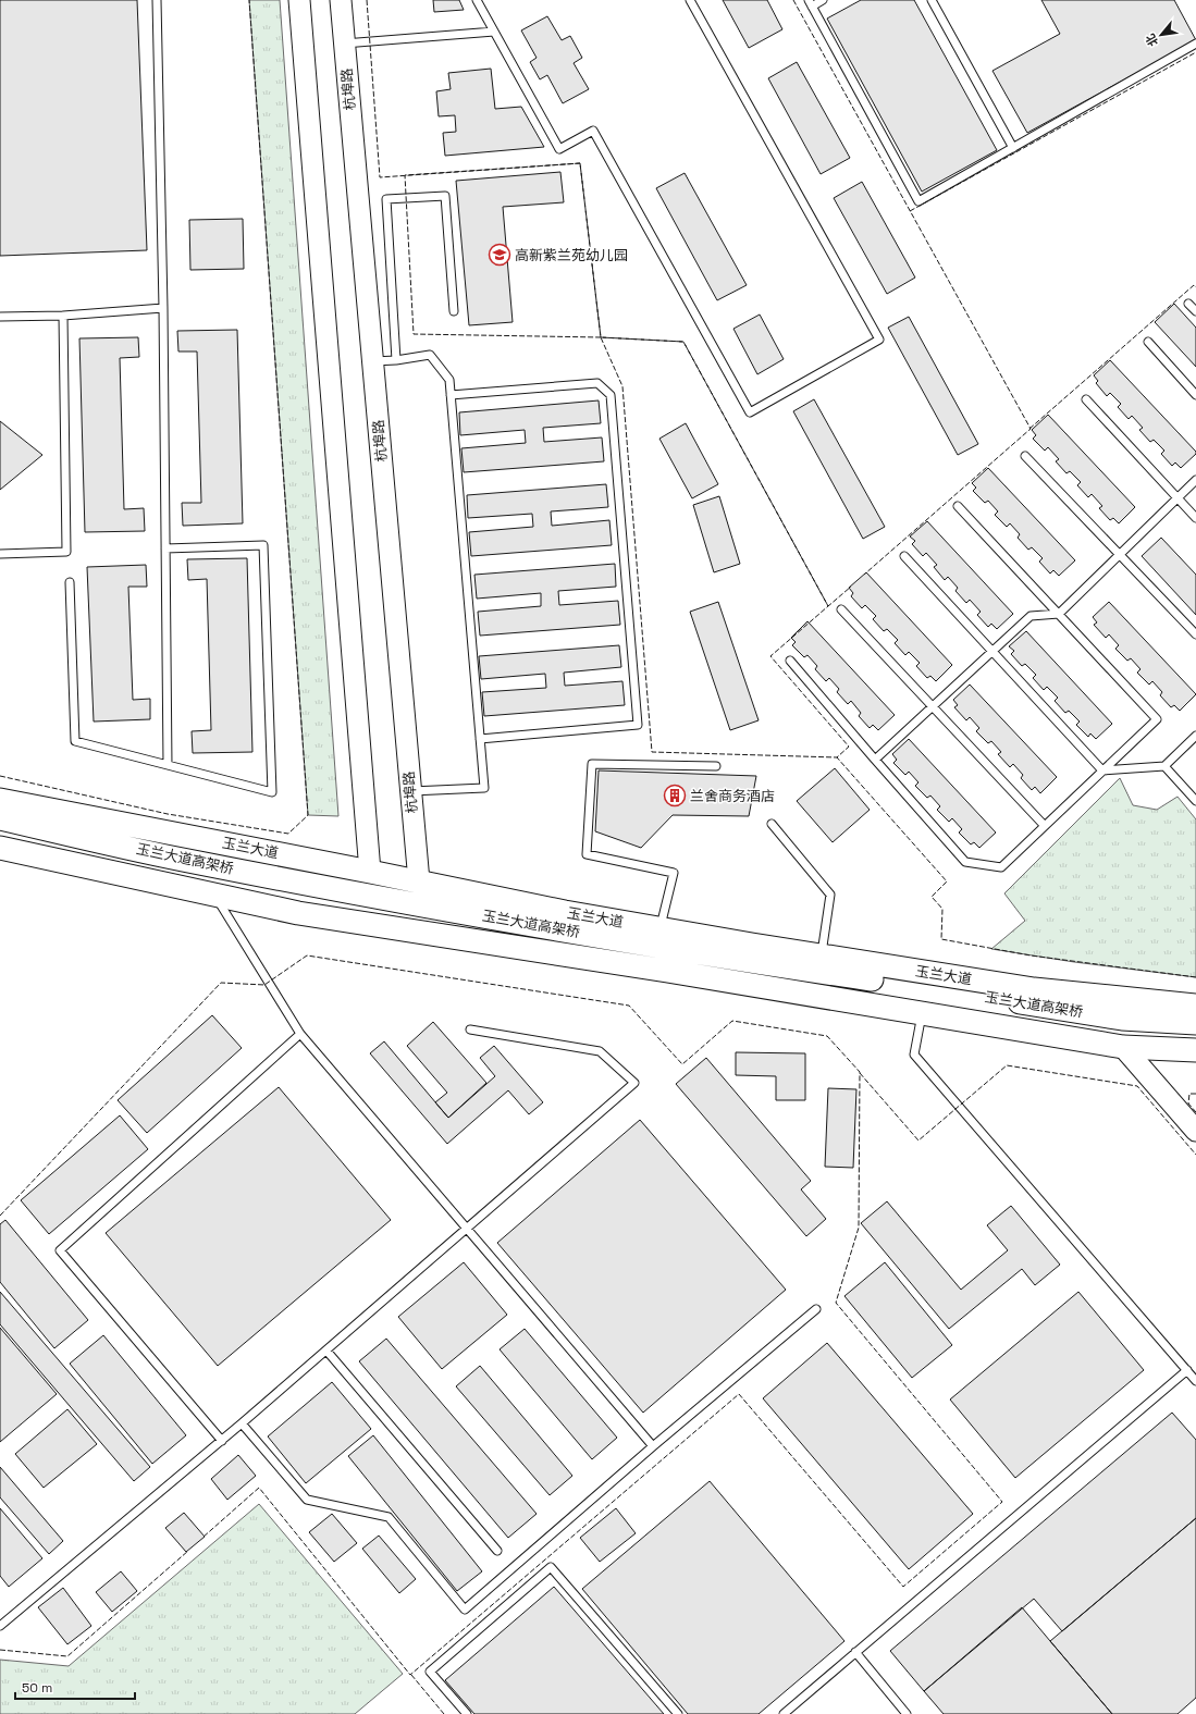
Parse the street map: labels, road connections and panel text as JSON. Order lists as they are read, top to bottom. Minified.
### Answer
{"streets":{"main road":["杭埠路","玉兰大道","玉兰大道高架桥"]},"crossings":[["杭埠路","玉兰大道"]],"places":{"school or university":["高新紫兰苑幼儿园"],"building":["兰舍商务酒店"]},"scale_bar":"50 m","north":"bottom left"}
